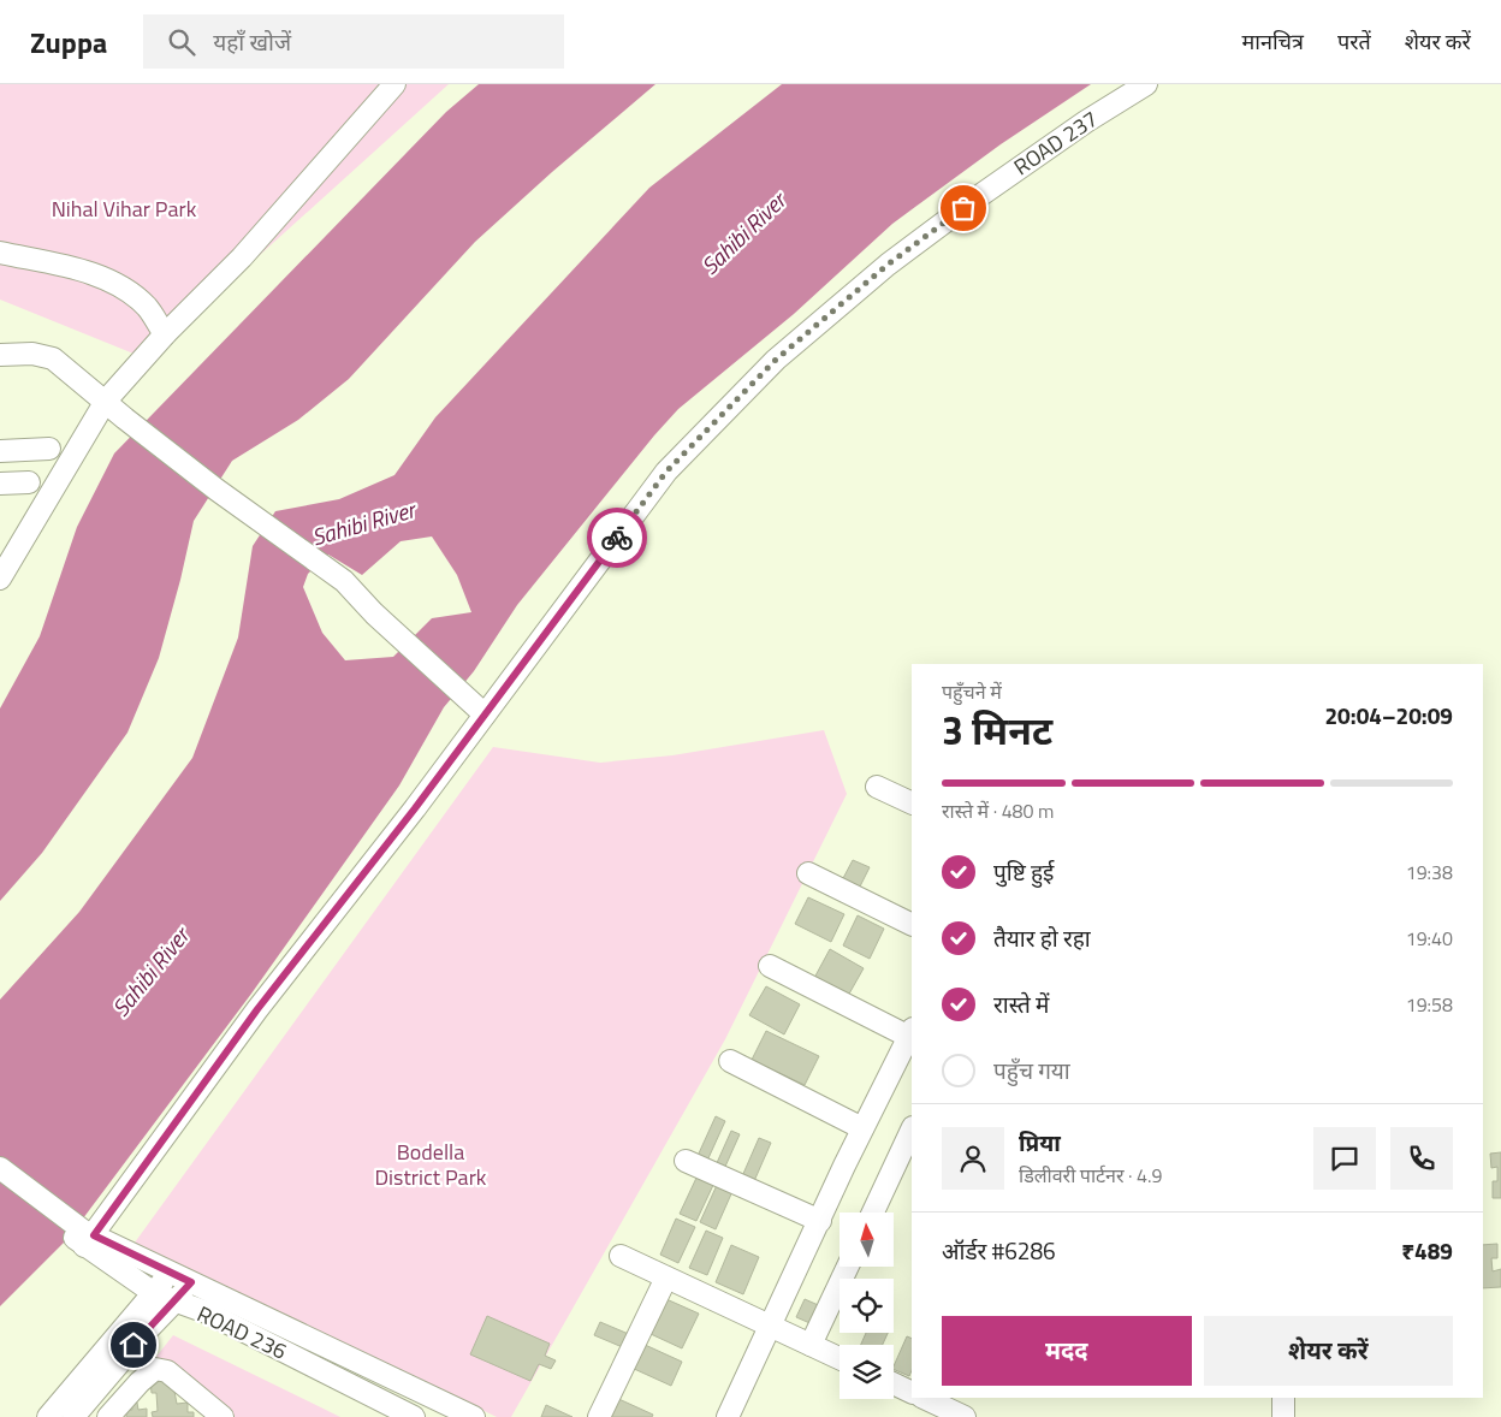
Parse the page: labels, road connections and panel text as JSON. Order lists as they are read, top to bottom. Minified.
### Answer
{"streets":{"street":["ROAD 237","ROAD 236"]},"water":["Sahibi River"],"parks":["Nihal Vihar Park","Bodella District Park"],"north":"top","page":{"header":"Zuppa","search":"यहाँ खोजें","nav":["मानचित्र","परतें","शेयर करें"],"heading":["3 मिनट","पहुँचने में","20:04–20:09"],"panel":["प्रिया","डिलीवरी पार्टनर · 4.9","ऑर्डर #6286","₹489"],"bar":"रास्ते में · 480 m","list":[["पुष्टि हुई","19:38"],["तैयार हो रहा","19:40"],["रास्ते में","19:58"],"पहुँच गया"],"buttons":["मदद","शेयर करें"]}}
